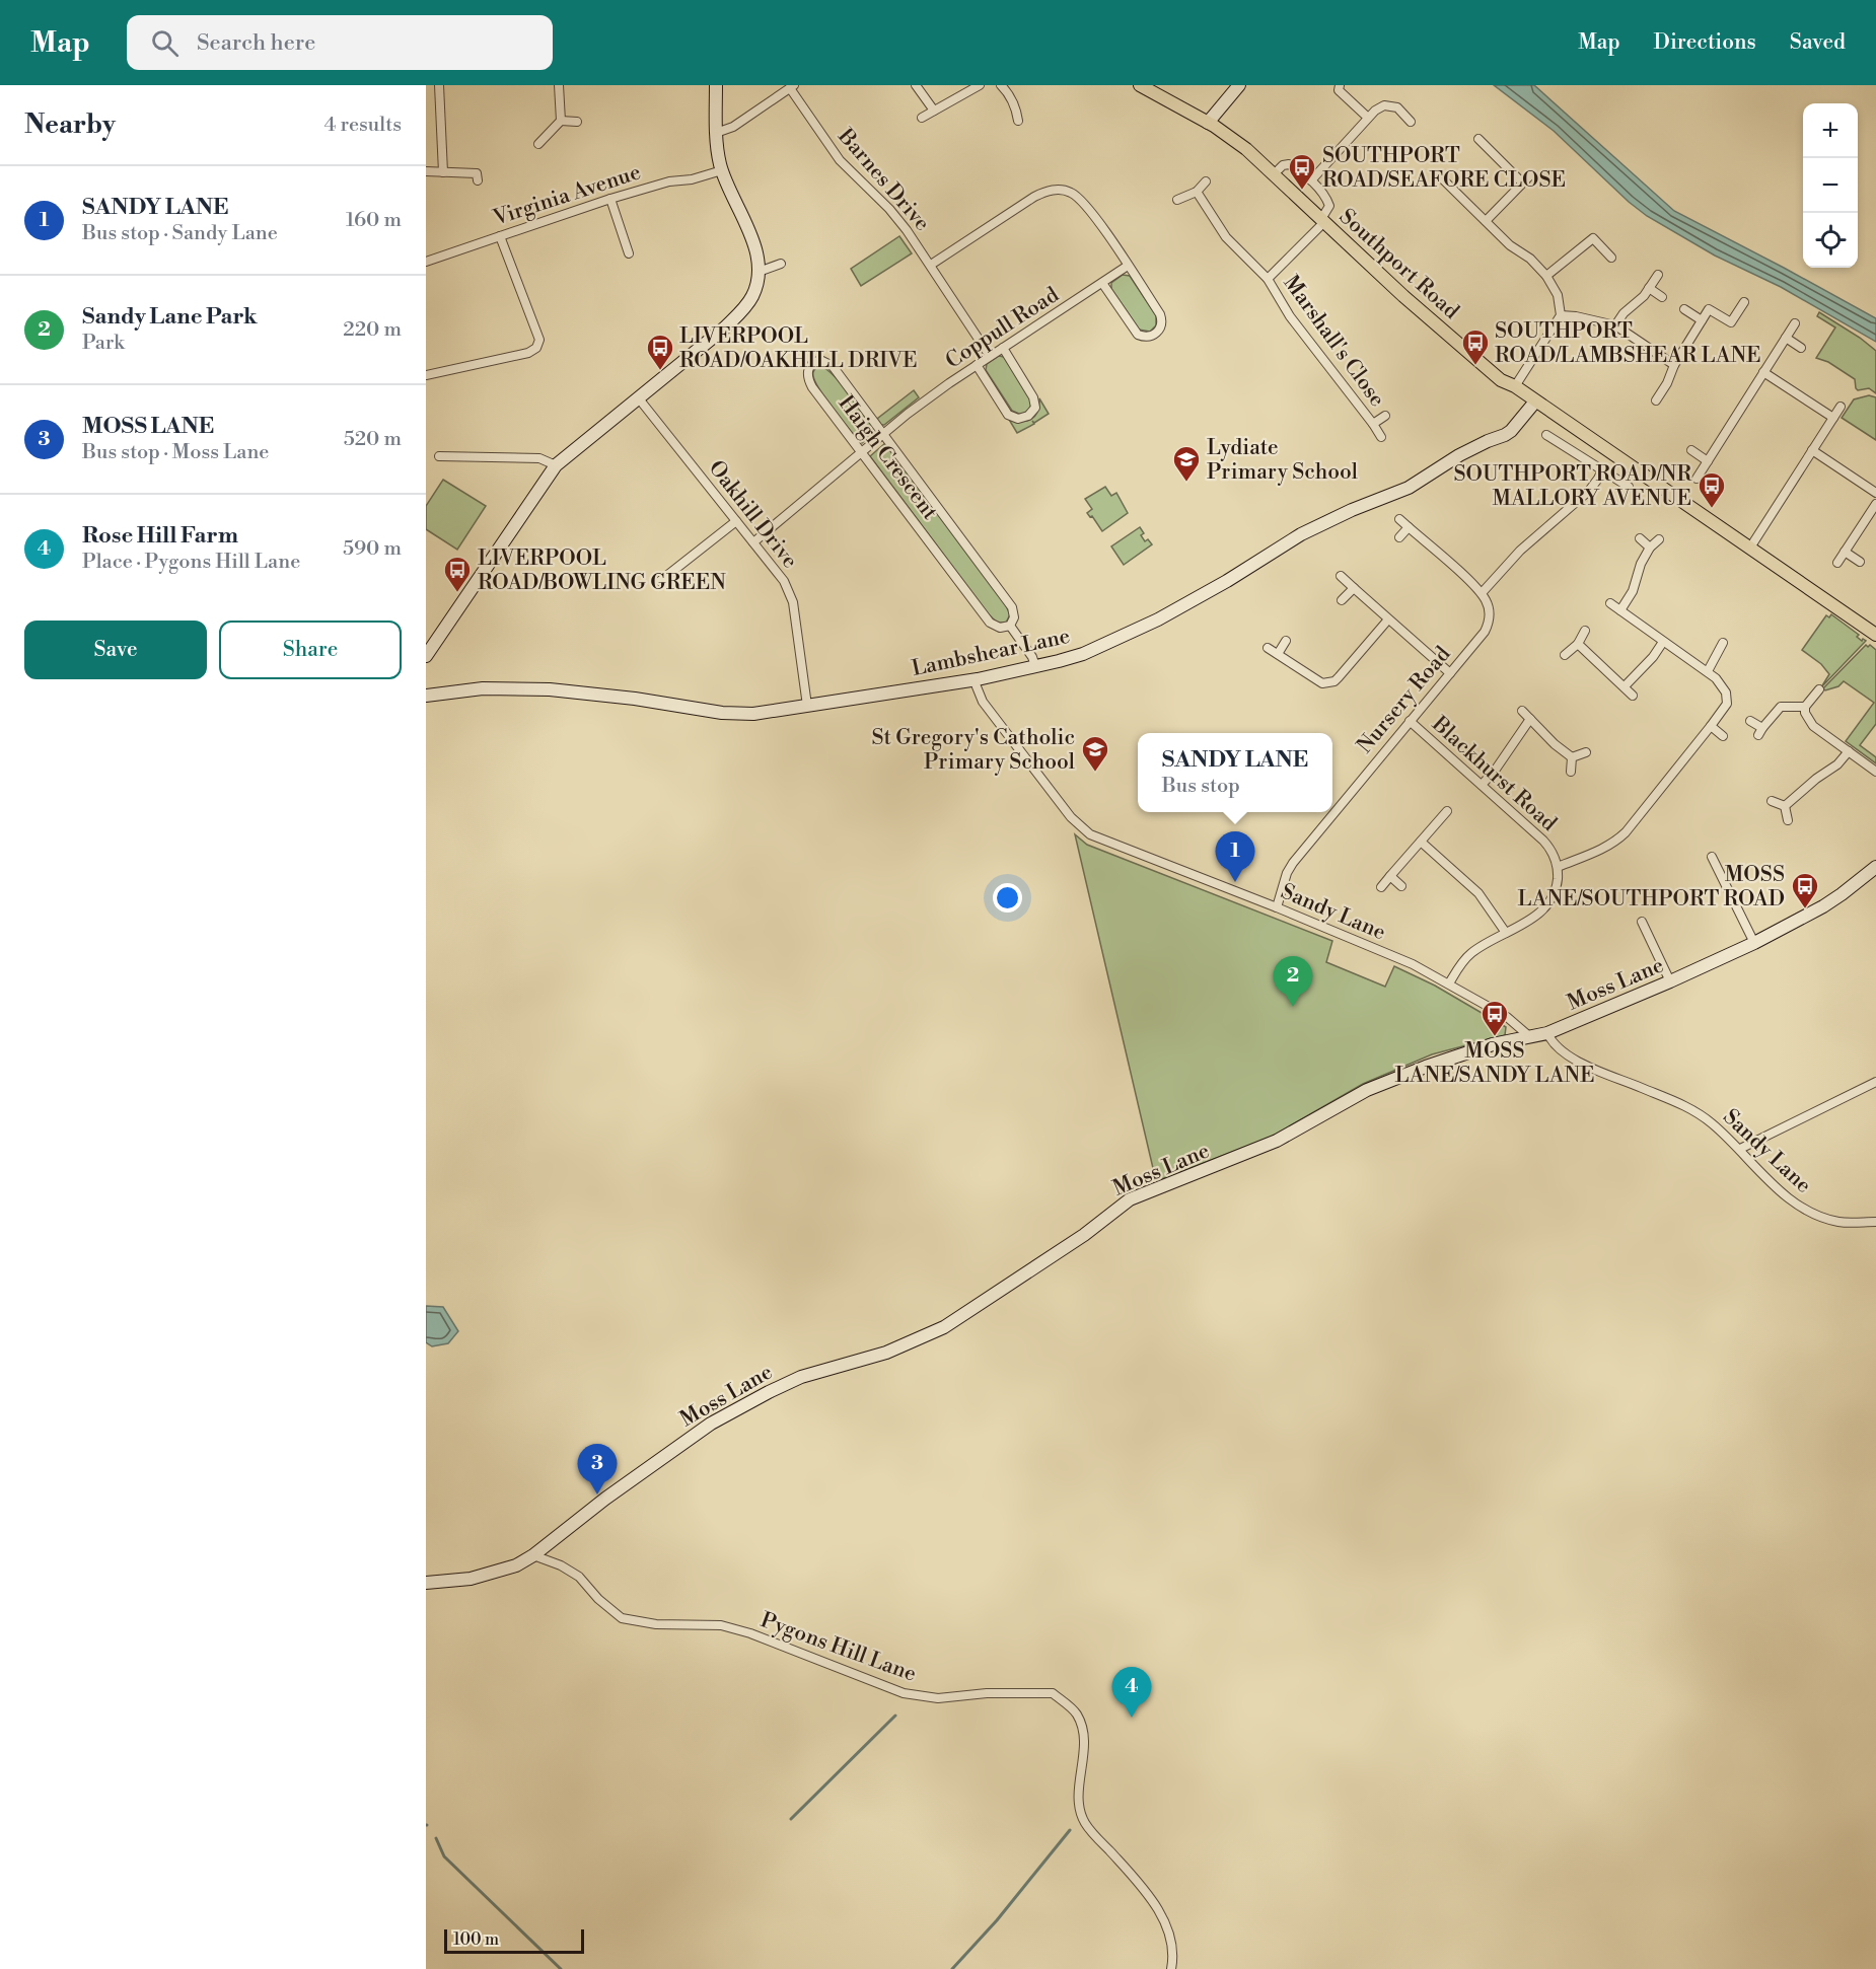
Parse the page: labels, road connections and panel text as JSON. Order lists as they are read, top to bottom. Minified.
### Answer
{"streets":{"main road":["Southport Road"],"street":["Barnes Drive","Virginia Avenue","Coppull Road","Marshall's Close","Haigh Crescent","Oakhill Drive","Lambshear Lane","Nursery Road","Blackhurst Road","Sandy Lane","Moss Lane","Pygons Hill Lane"]},"crossings":[["Barnes Drive","Coppull Road"],["Southport Road","Marshall's Close"],["Southport Road","Lambshear Lane"],["Coppull Road","Haigh Crescent"],["Coppull Road","Oakhill Drive"],["Haigh Crescent","Lambshear Lane"],["Oakhill Drive","Lambshear Lane"],["Lambshear Lane","Sandy Lane"],["Nursery Road","Blackhurst Road"],["Nursery Road","Sandy Lane"],["Sandy Lane","Moss Lane"],["Moss Lane","Pygons Hill Lane"]],"places":{"bus stop":["SOUTHPORT ROAD/SEAFORE CLOSE","SOUTHPORT ROAD/LAMBSHEAR LANE","LIVERPOOL ROAD/OAKHILL DRIVE","SOUTHPORT ROAD/NR MALLORY AVENUE","LIVERPOOL ROAD/BOWLING GREEN","MOSS LANE/SOUTHPORT ROAD","MOSS LANE/SANDY LANE"],"school or university":["Lydiate Primary School","St Gregory's Catholic Primary School"]},"scale_bar":"100 m","page":{"header":"Map","search":"Search here","nav":["Map","Directions","Saved"],"heading":["Nearby","4 results"],"map_buttons":["+","−"],"list":[{"mark":"1","name":"SANDY LANE","note":"Bus stop · Sandy Lane","value":"160 m"},{"mark":"2","name":"Sandy Lane Park","note":"Park","value":"220 m"},{"mark":"3","name":"MOSS LANE","note":"Bus stop · Moss Lane","value":"520 m"},{"mark":"4","name":"Rose Hill Farm","note":"Place · Pygons Hill Lane","value":"590 m"}],"buttons":["Save","Share"],"popup":["SANDY LANE","Bus stop"],"pins":["1","2","3","4"],"scale":"100 m"}}
